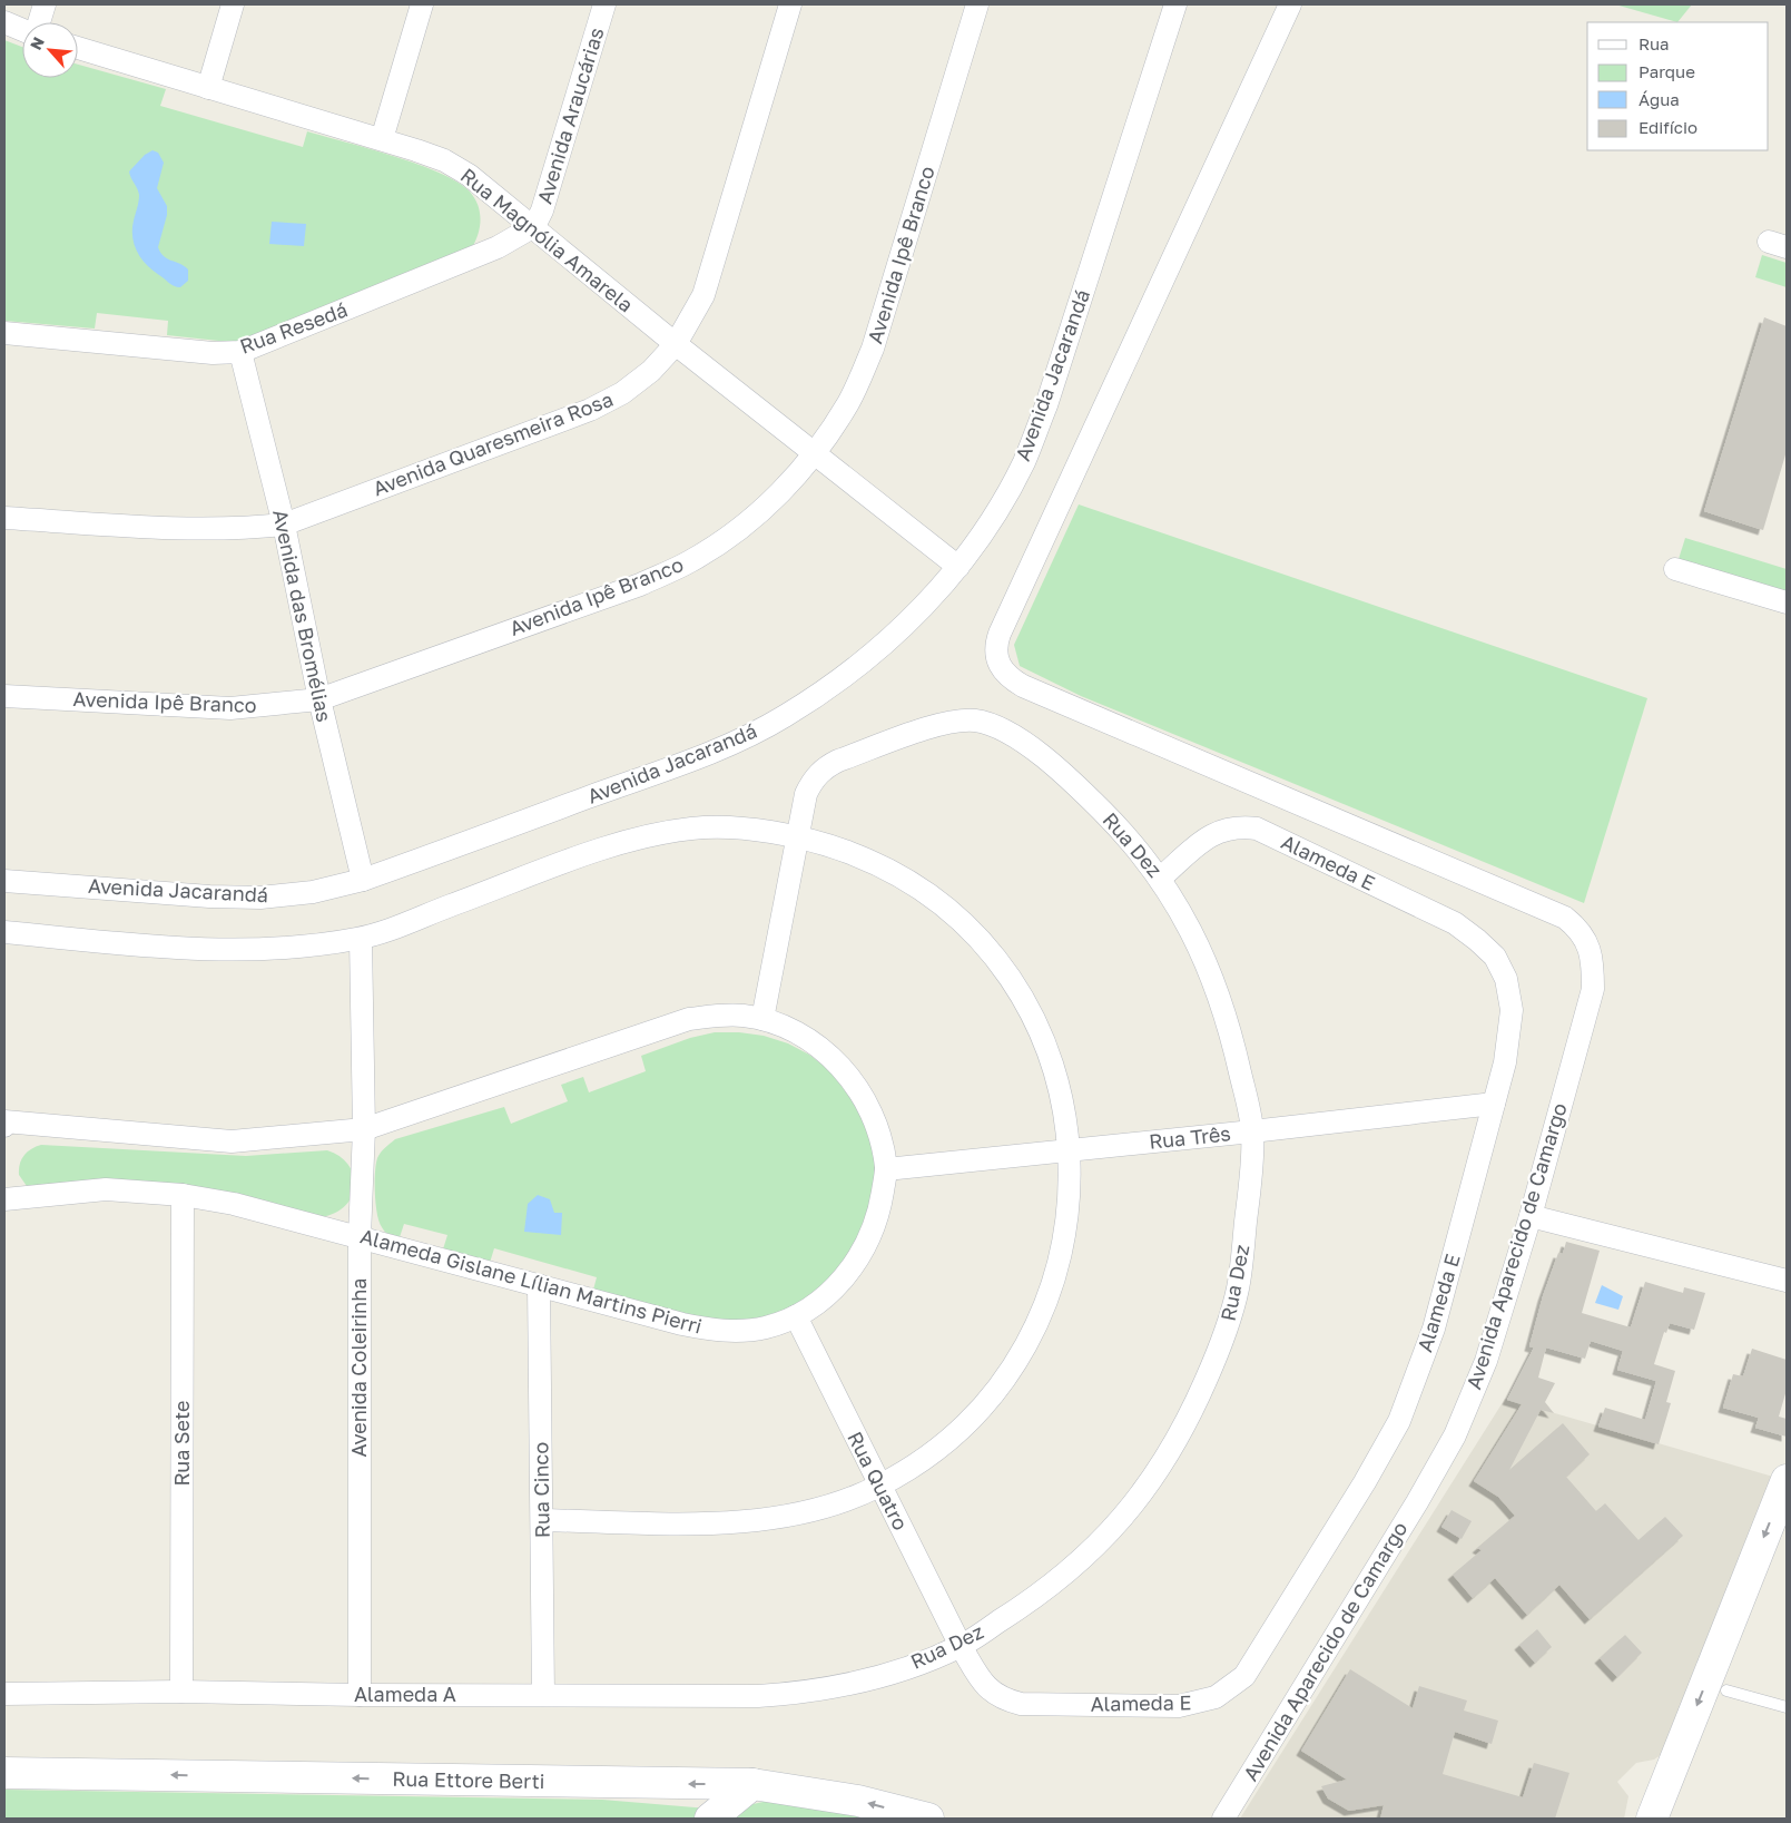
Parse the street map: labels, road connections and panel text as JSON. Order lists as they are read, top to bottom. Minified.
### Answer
{"streets":{"street":["Avenida Araucárias","Rua Magnólia Amarela","Avenida Ipê Branco","Rua Resedá","Avenida Jacarandá","Avenida Quaresmeira Rosa","Avenida das Bromélias","Rua Dez","Alameda E","Rua Três","Avenida Aparecido de Camargo","Alameda Gislane Lílian Martins Pierri","Avenida Coleirinha","Rua Sete","Rua Quatro","Rua Cinco","Alameda A","Rua Ettore Berti"]},"crossings":[["Avenida Araucárias","Rua Magnólia Amarela"],["Avenida Araucárias","Rua Resedá"],["Rua Magnólia Amarela","Avenida Ipê Branco"],["Rua Magnólia Amarela","Rua Resedá"],["Rua Magnólia Amarela","Avenida Jacarandá"],["Rua Magnólia Amarela","Avenida Quaresmeira Rosa"],["Avenida Ipê Branco","Avenida das Bromélias"],["Rua Resedá","Avenida das Bromélias"],["Avenida Jacarandá","Avenida das Bromélias"],["Avenida Quaresmeira Rosa","Avenida das Bromélias"],["Rua Dez","Alameda E"],["Rua Dez","Rua Três"],["Rua Dez","Alameda Gislane Lílian Martins Pierri"],["Rua Dez","Rua Quatro"],["Rua Dez","Alameda A"],["Alameda E","Rua Três"],["Alameda E","Rua Quatro"],["Rua Três","Alameda Gislane Lílian Martins Pierri"],["Alameda Gislane Lílian Martins Pierri","Avenida Coleirinha"],["Alameda Gislane Lílian Martins Pierri","Rua Sete"],["Alameda Gislane Lílian Martins Pierri","Rua Quatro"],["Alameda Gislane Lílian Martins Pierri","Rua Cinco"],["Avenida Coleirinha","Alameda A"],["Rua Sete","Alameda A"],["Rua Cinco","Alameda A"]],"one_way":["Rua Ettore Berti"],"legend":["Rua","Parque","Água","Edifício"],"north":"top left"}
